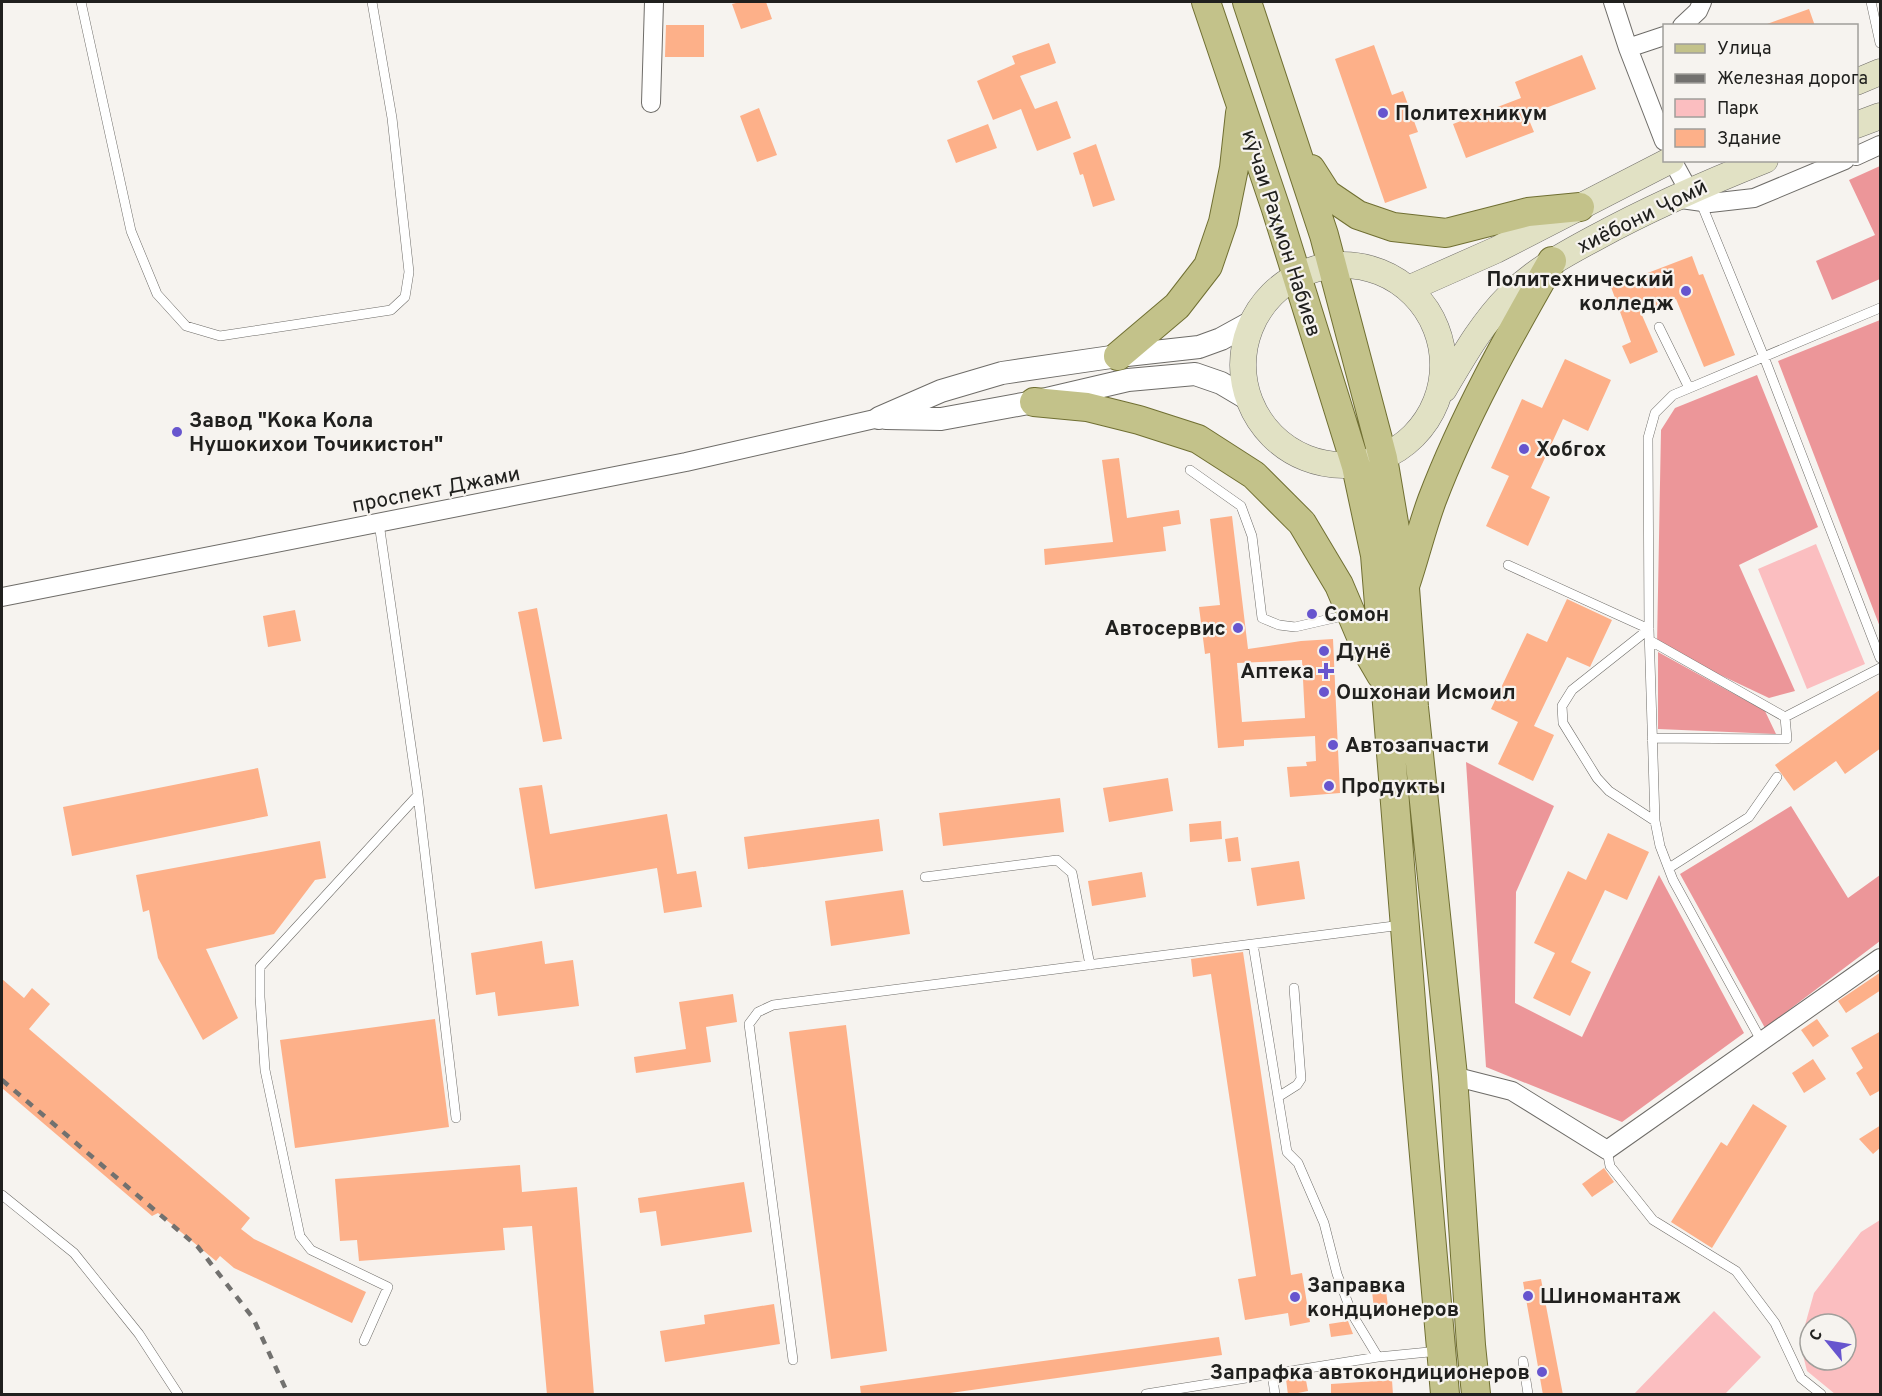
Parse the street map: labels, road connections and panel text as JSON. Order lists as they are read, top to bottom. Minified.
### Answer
{"streets":{"main road":["хиёбони Ҷомӣ","кӯчаи Раҳмон Набиев"],"street":["проспект Джами"]},"crossings":[["хиёбони Ҷомӣ","кӯчаи Раҳмон Набиев"]],"places":{"other":["Политехникум","Политехнический колледж","Завод \"Кока Кола Нушокихои Точикистон\"","Хобгох","Сомон","Автосервис","Дунё","Ошхонаи Исмоил","Автозапчасти","Продукты","Шиномантаж","Заправка кондционеров","Запрафка автокондиционеров"],"health":["Аптека"]},"legend":["Улица","Железная дорога","Парк","Здание"],"north":"top left"}
